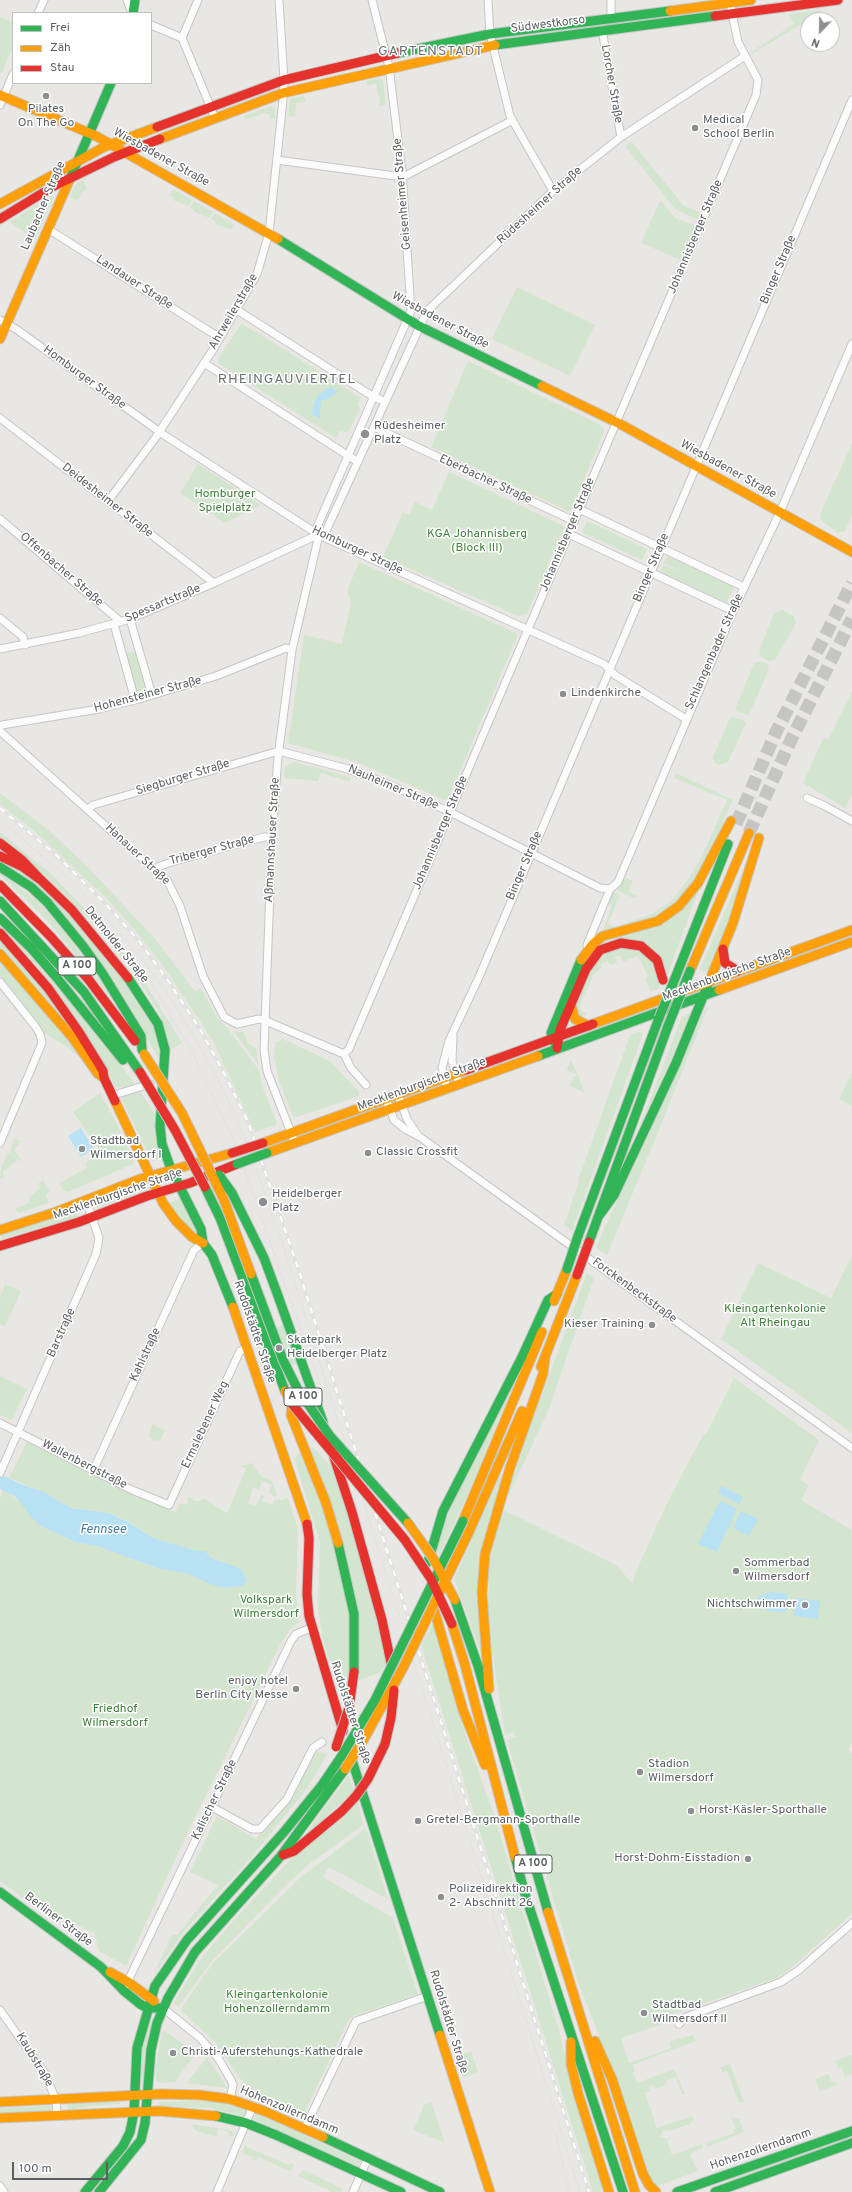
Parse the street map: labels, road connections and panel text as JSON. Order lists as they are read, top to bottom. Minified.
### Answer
{"streets":{"main road":["Südwestkorso","Wiesbadener Straße","Laubacher Straße","Detmolder Straße","A 100","Mecklenburgische Straße","Rudolstädter Straße","Berliner Straße","Hohenzollerndamm"],"street":["Lorcher Straße","Geisenheimer Straße","Rüdesheimer Straße","Johannisberger Straße","Binger Straße","Landauer Straße","Ahrweilerstraße","Homburger Straße","Eberbacher Straße","Deidesheimer Straße","Offenbacher Straße","Spessartstraße","Schlangenbader Straße","Hohensteiner Straße","Siegburger Straße","Nauheimer Straße","Aßmannshauser Straße","Triberger Straße","Hanauer Straße","Forckenbeckstraße","Barstraße","Kahlstraße","Ermslebener Weg","Wallenbergstraße","Kalischer Straße","Kaubstraße"]},"crossings":[["Südwestkorso","Lorcher Straße"],["Südwestkorso","Wiesbadener Straße"],["Südwestkorso","Geisenheimer Straße"],["Südwestkorso","Laubacher Straße"],["Südwestkorso","Johannisberger Straße"],["Südwestkorso","Ahrweilerstraße"],["Lorcher Straße","Rüdesheimer Straße"],["Wiesbadener Straße","Geisenheimer Straße"],["Wiesbadener Straße","Laubacher Straße"],["Wiesbadener Straße","Rüdesheimer Straße"],["Wiesbadener Straße","Johannisberger Straße"],["Wiesbadener Straße","Binger Straße"],["Wiesbadener Straße","Ahrweilerstraße"],["Wiesbadener Straße","Schlangenbader Straße"],["Laubacher Straße","Landauer Straße"],["Laubacher Straße","Homburger Straße"],["Rüdesheimer Straße","Johannisberger Straße"],["Rüdesheimer Straße","Homburger Straße"],["Rüdesheimer Straße","Eberbacher Straße"],["Rüdesheimer Straße","Spessartstraße"],["Rüdesheimer Straße","Aßmannshauser Straße"],["Johannisberger Straße","Homburger Straße"],["Johannisberger Straße","Eberbacher Straße"],["Johannisberger Straße","Nauheimer Straße"],["Binger Straße","Homburger Straße"],["Binger Straße","Nauheimer Straße"],["Binger Straße","Mecklenburgische Straße"],["Landauer Straße","Ahrweilerstraße"],["Ahrweilerstraße","Homburger Straße"],["Ahrweilerstraße","Deidesheimer Straße"],["Homburger Straße","Spessartstraße"],["Homburger Straße","Schlangenbader Straße"],["Homburger Straße","Aßmannshauser Straße"],["Deidesheimer Straße","Spessartstraße"],["Offenbacher Straße","Spessartstraße"],["Spessartstraße","Aßmannshauser Straße"],["Schlangenbader Straße","Nauheimer Straße"],["Hohensteiner Straße","Aßmannshauser Straße"],["Siegburger Straße","Nauheimer Straße"],["Siegburger Straße","Aßmannshauser Straße"],["Siegburger Straße","Hanauer Straße"],["Nauheimer Straße","Aßmannshauser Straße"],["Aßmannshauser Straße","Triberger Straße"],["Aßmannshauser Straße","Hanauer Straße"],["Aßmannshauser Straße","Mecklenburgische Straße"],["Triberger Straße","Hanauer Straße"],["Detmolder Straße","Mecklenburgische Straße"],["Detmolder Straße","Rudolstädter Straße"],["Mecklenburgische Straße","Forckenbeckstraße"],["Mecklenburgische Straße","Rudolstädter Straße"],["Mecklenburgische Straße","Barstraße"],["Rudolstädter Straße","Kahlstraße"],["Rudolstädter Straße","Ermslebener Weg"],["Rudolstädter Straße","Kalischer Straße"],["Barstraße","Wallenbergstraße"],["Kahlstraße","Wallenbergstraße"],["Ermslebener Weg","Wallenbergstraße"],["Kalischer Straße","Berliner Straße"],["Berliner Straße","Hohenzollerndamm"],["Kaubstraße","Hohenzollerndamm"]],"districts":["GARTENSTADT","RHEINGAUVIERTEL"],"water":["Fennsee"],"parks":["Homburger Spielplatz","KGA Johannisberg (Block III)","Kleingartenkolonie Alt Rheingau","Volkspark Wilmersdorf","Friedhof Wilmersdorf","Kleingartenkolonie Hohenzollerndamm"],"places":["Pilates On The Go","Medical School Berlin","Rüdesheimer Platz","Lindenkirche","Stadtbad Wilmersdorf I","Classic Crossfit","Heidelberger Platz","Kieser Training","Skatepark Heidelberger Platz","Sommerbad Wilmersdorf","Nichtschwimmer","enjoy hotel Berlin City Messe","Stadion Wilmersdorf","Horst-Käsler-Sporthalle","Gretel-Bergmann-Sporthalle","Horst-Dohm-Eisstadion","Polizeidirektion 2- Abschnitt 26","Stadtbad Wilmersdorf II","Christi-Auferstehungs-Kathedrale"],"legend":["Frei","Zäh","Stau"],"scale_bar":"100 m","north":"bottom"}
